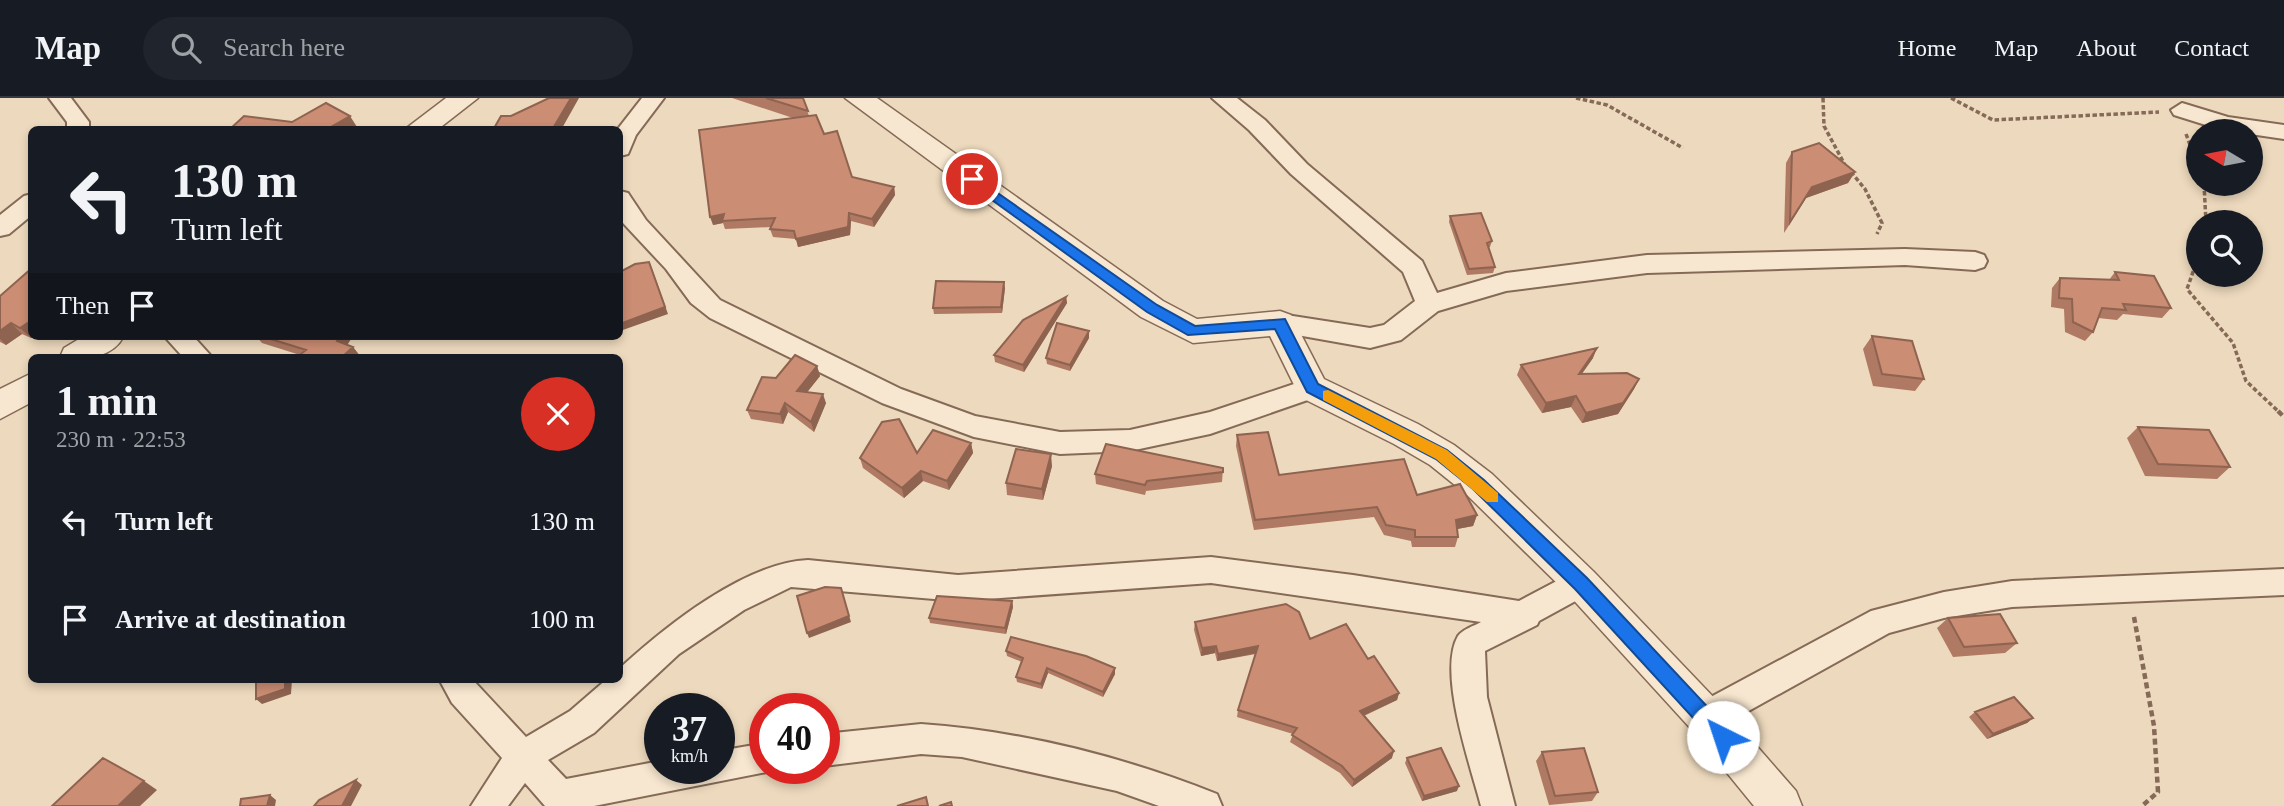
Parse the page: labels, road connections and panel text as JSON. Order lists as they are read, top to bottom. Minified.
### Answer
{"north":"left","page":{"header":"Map","search":"Search here","nav":["Home","Map","About","Contact"],"turn":["130 m","Turn left"],"then":"Then","heading":["1 min","230 m · 22:53"],"list":[{"name":"Turn left","value":"130 m"},{"name":"Arrive at destination","value":"100 m"}],"speed":"37 km/h","limit":"40"}}
